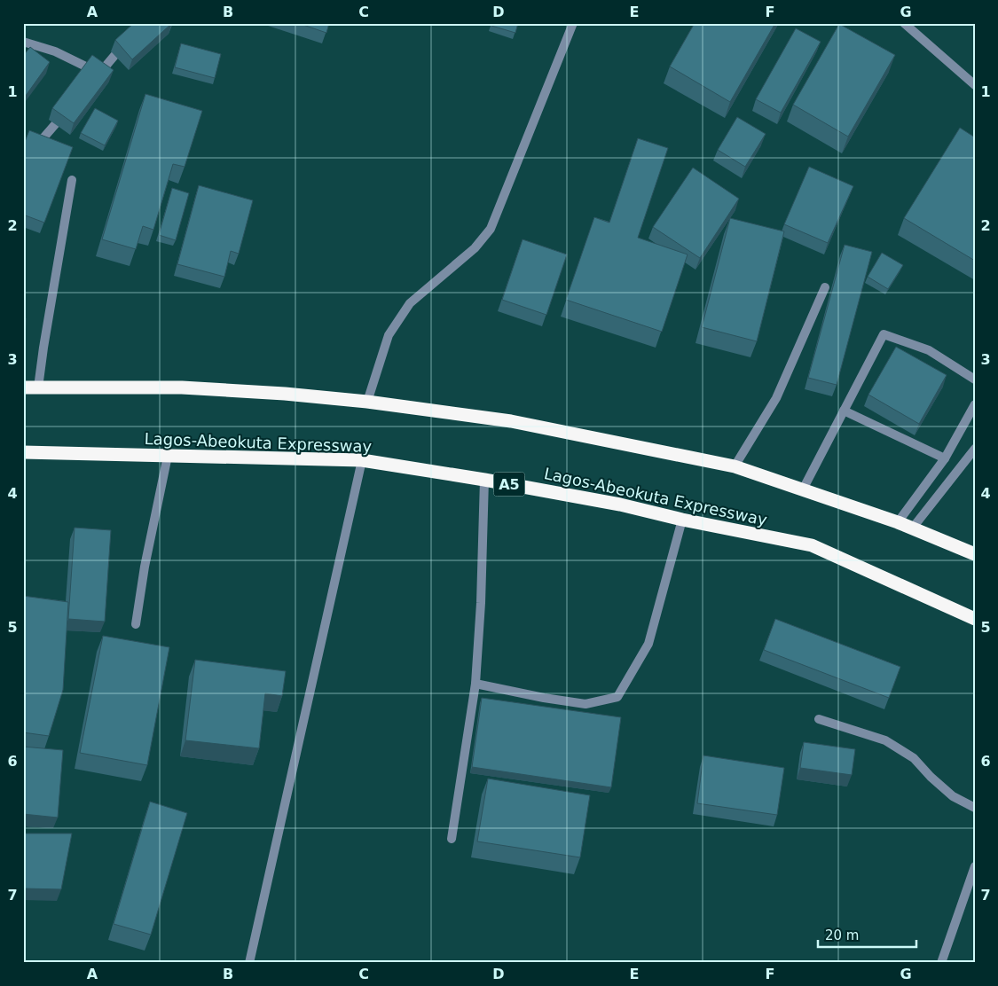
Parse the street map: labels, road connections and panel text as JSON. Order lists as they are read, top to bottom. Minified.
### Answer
{"streets":{"highway":["Lagos-Abeokuta Expressway","A5"]},"scale_bar":"20 m","grid":{"columns":["A","B","C","D","E","F","G"],"rows":["1","2","3","4","5","6","7"]}}
